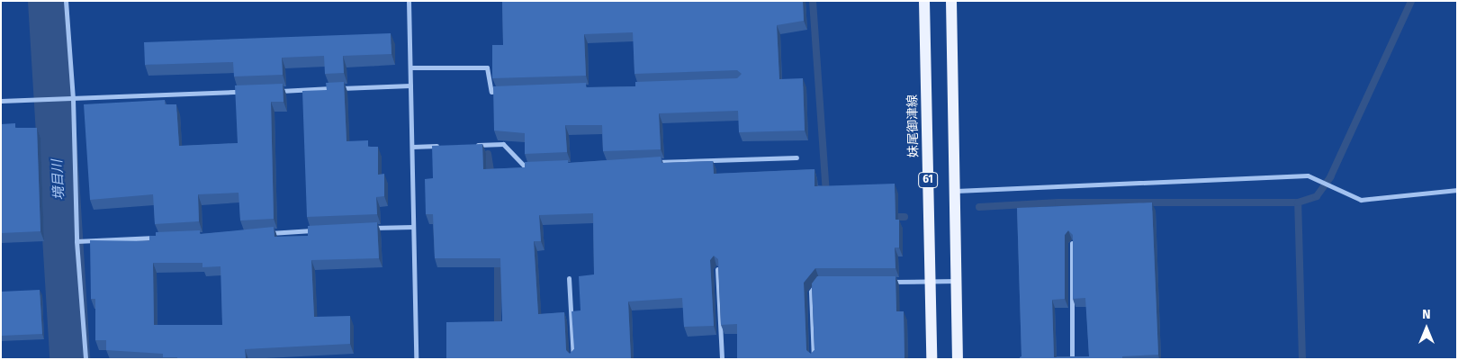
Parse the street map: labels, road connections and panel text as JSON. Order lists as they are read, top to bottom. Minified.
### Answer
{"streets":{"main road":["妹尾御津線","61"]},"water":["境目川"],"north":"top"}
